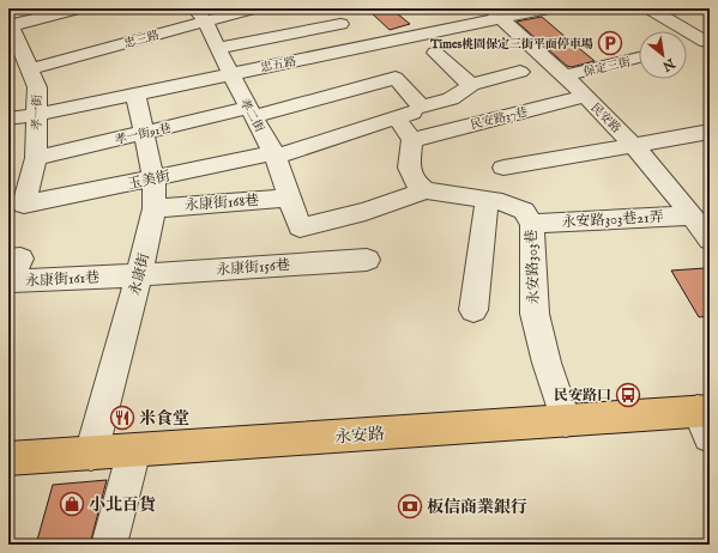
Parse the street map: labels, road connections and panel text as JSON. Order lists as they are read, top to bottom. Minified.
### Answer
{"streets":{"main road":["永安路"],"street":["忠三路","忠五路","保定三街","孝一街","孝二街","民安路37巷","民安路","孝一街91巷","玉美街","永康街168巷","永安路303巷21弄","永康街156巷","永安路303巷","永康街","永康街161巷"]},"crossings":[["忠三路","孝一街"],["忠三路","孝二街"],["忠五路","孝一街"],["忠五路","孝二街"],["忠五路","民安路"],["忠五路","永康街"],["保定三街","民安路"],["孝一街","孝一街91巷"],["孝一街","玉美街"],["孝二街","孝一街91巷"],["孝二街","玉美街"],["孝二街","永康街168巷"],["孝二街","永安路303巷"],["民安路37巷","民安路"],["民安路","永安路303巷21弄"],["孝一街91巷","玉美街"],["孝一街91巷","永康街"],["玉美街","永康街"],["永康街168巷","永康街"],["永安路303巷21弄","永安路303巷"],["永康街156巷","永康街"],["永康街156巷","永康街161巷"],["永安路303巷","永安路"],["永康街","永康街161巷"],["永康街","永安路"]],"places":{"parking":["Times桃園保定三街平面停車場"],"bus stop":["民安路口"],"restaurant":["米食堂"],"shop":["小北百貨"],"bank":["板信商業銀行"]},"north":"bottom right"}
